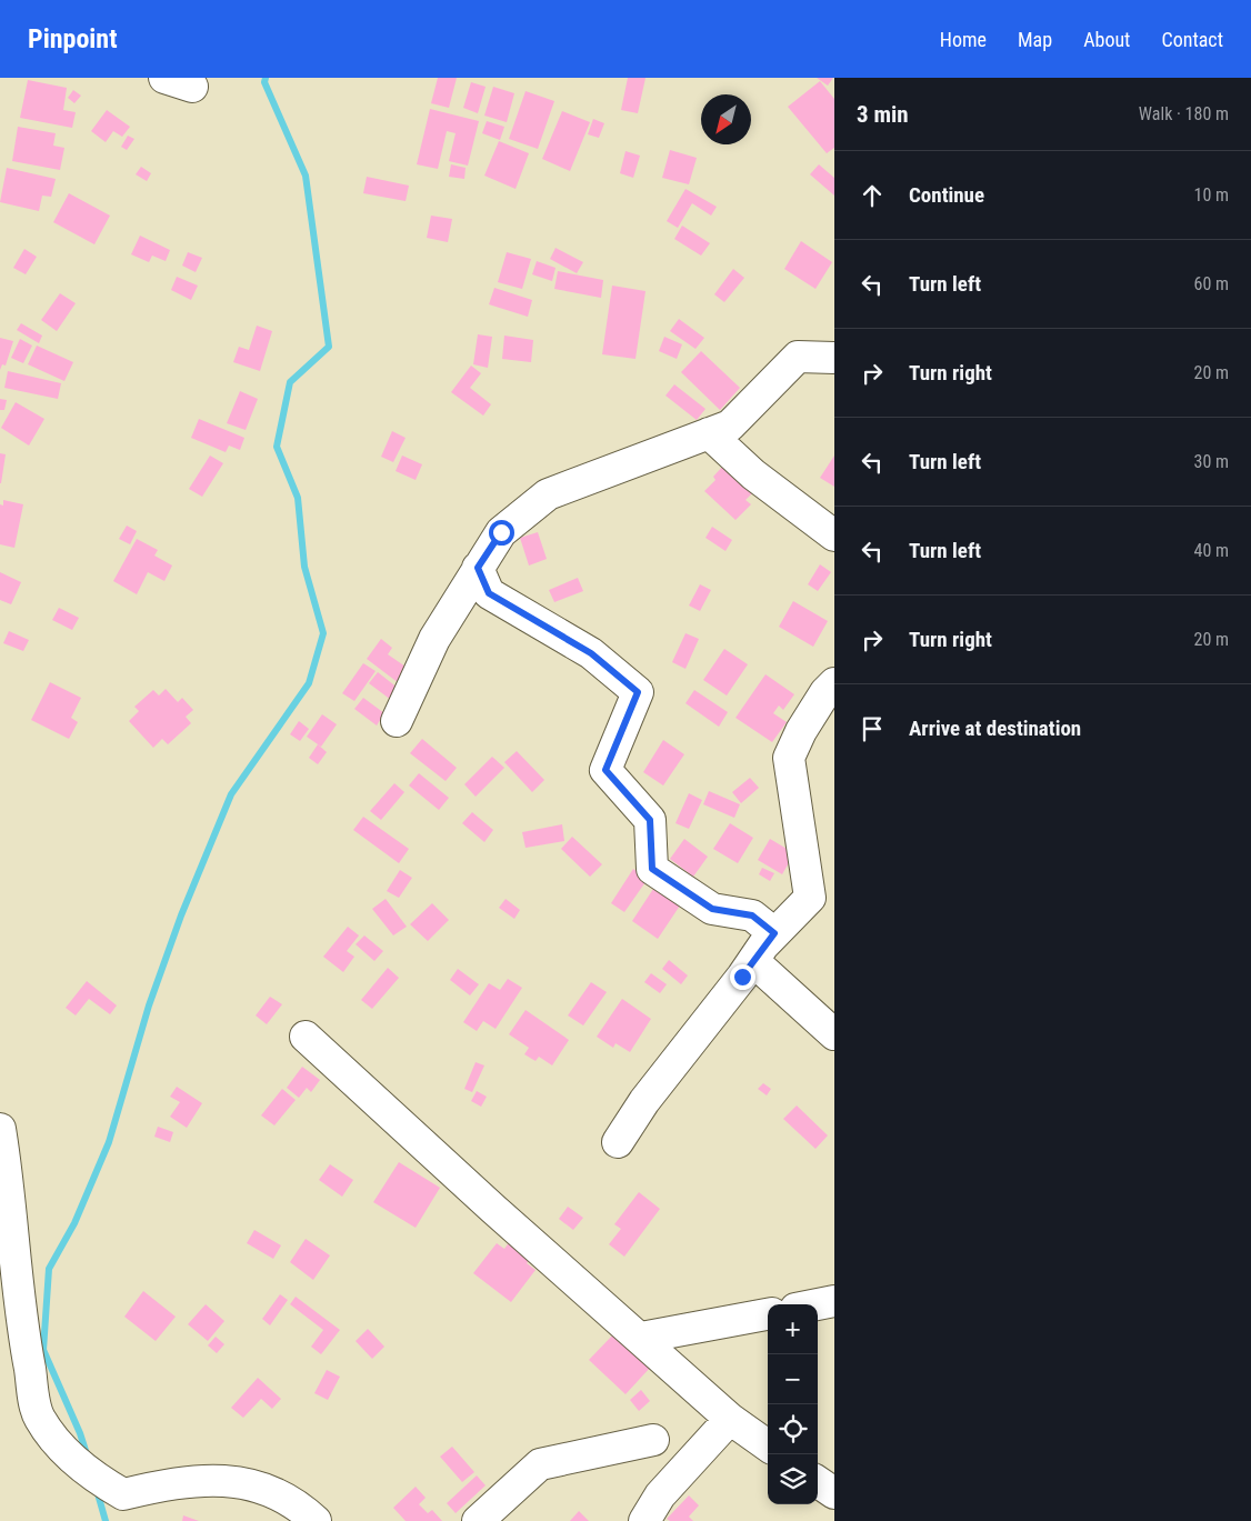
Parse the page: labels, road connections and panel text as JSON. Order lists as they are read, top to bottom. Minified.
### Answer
{"north":"bottom left","page":{"header":"Pinpoint","nav":["Home","Map","About","Contact"],"heading":["3 min","Walk · 180 m"],"list":[["Continue","10 m"],["Turn left","60 m"],["Turn right","20 m"],["Turn left","30 m"],["Turn left","40 m"],["Turn right","20 m"],"Arrive at destination"],"map_buttons":["+","−"]}}
